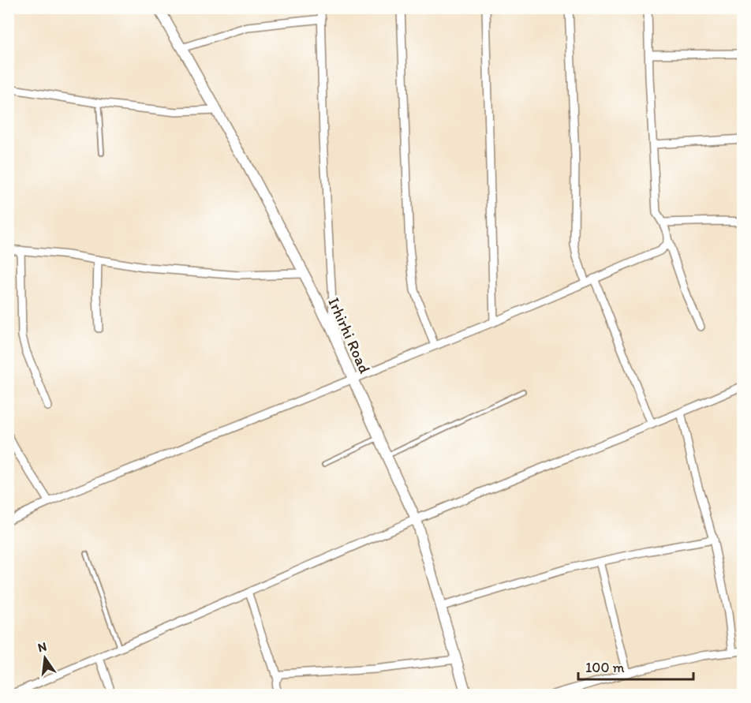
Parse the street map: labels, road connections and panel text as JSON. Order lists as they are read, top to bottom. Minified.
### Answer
{"streets":{"street":["Irhirhi Road"]},"scale_bar":"100 m","north":"top"}
